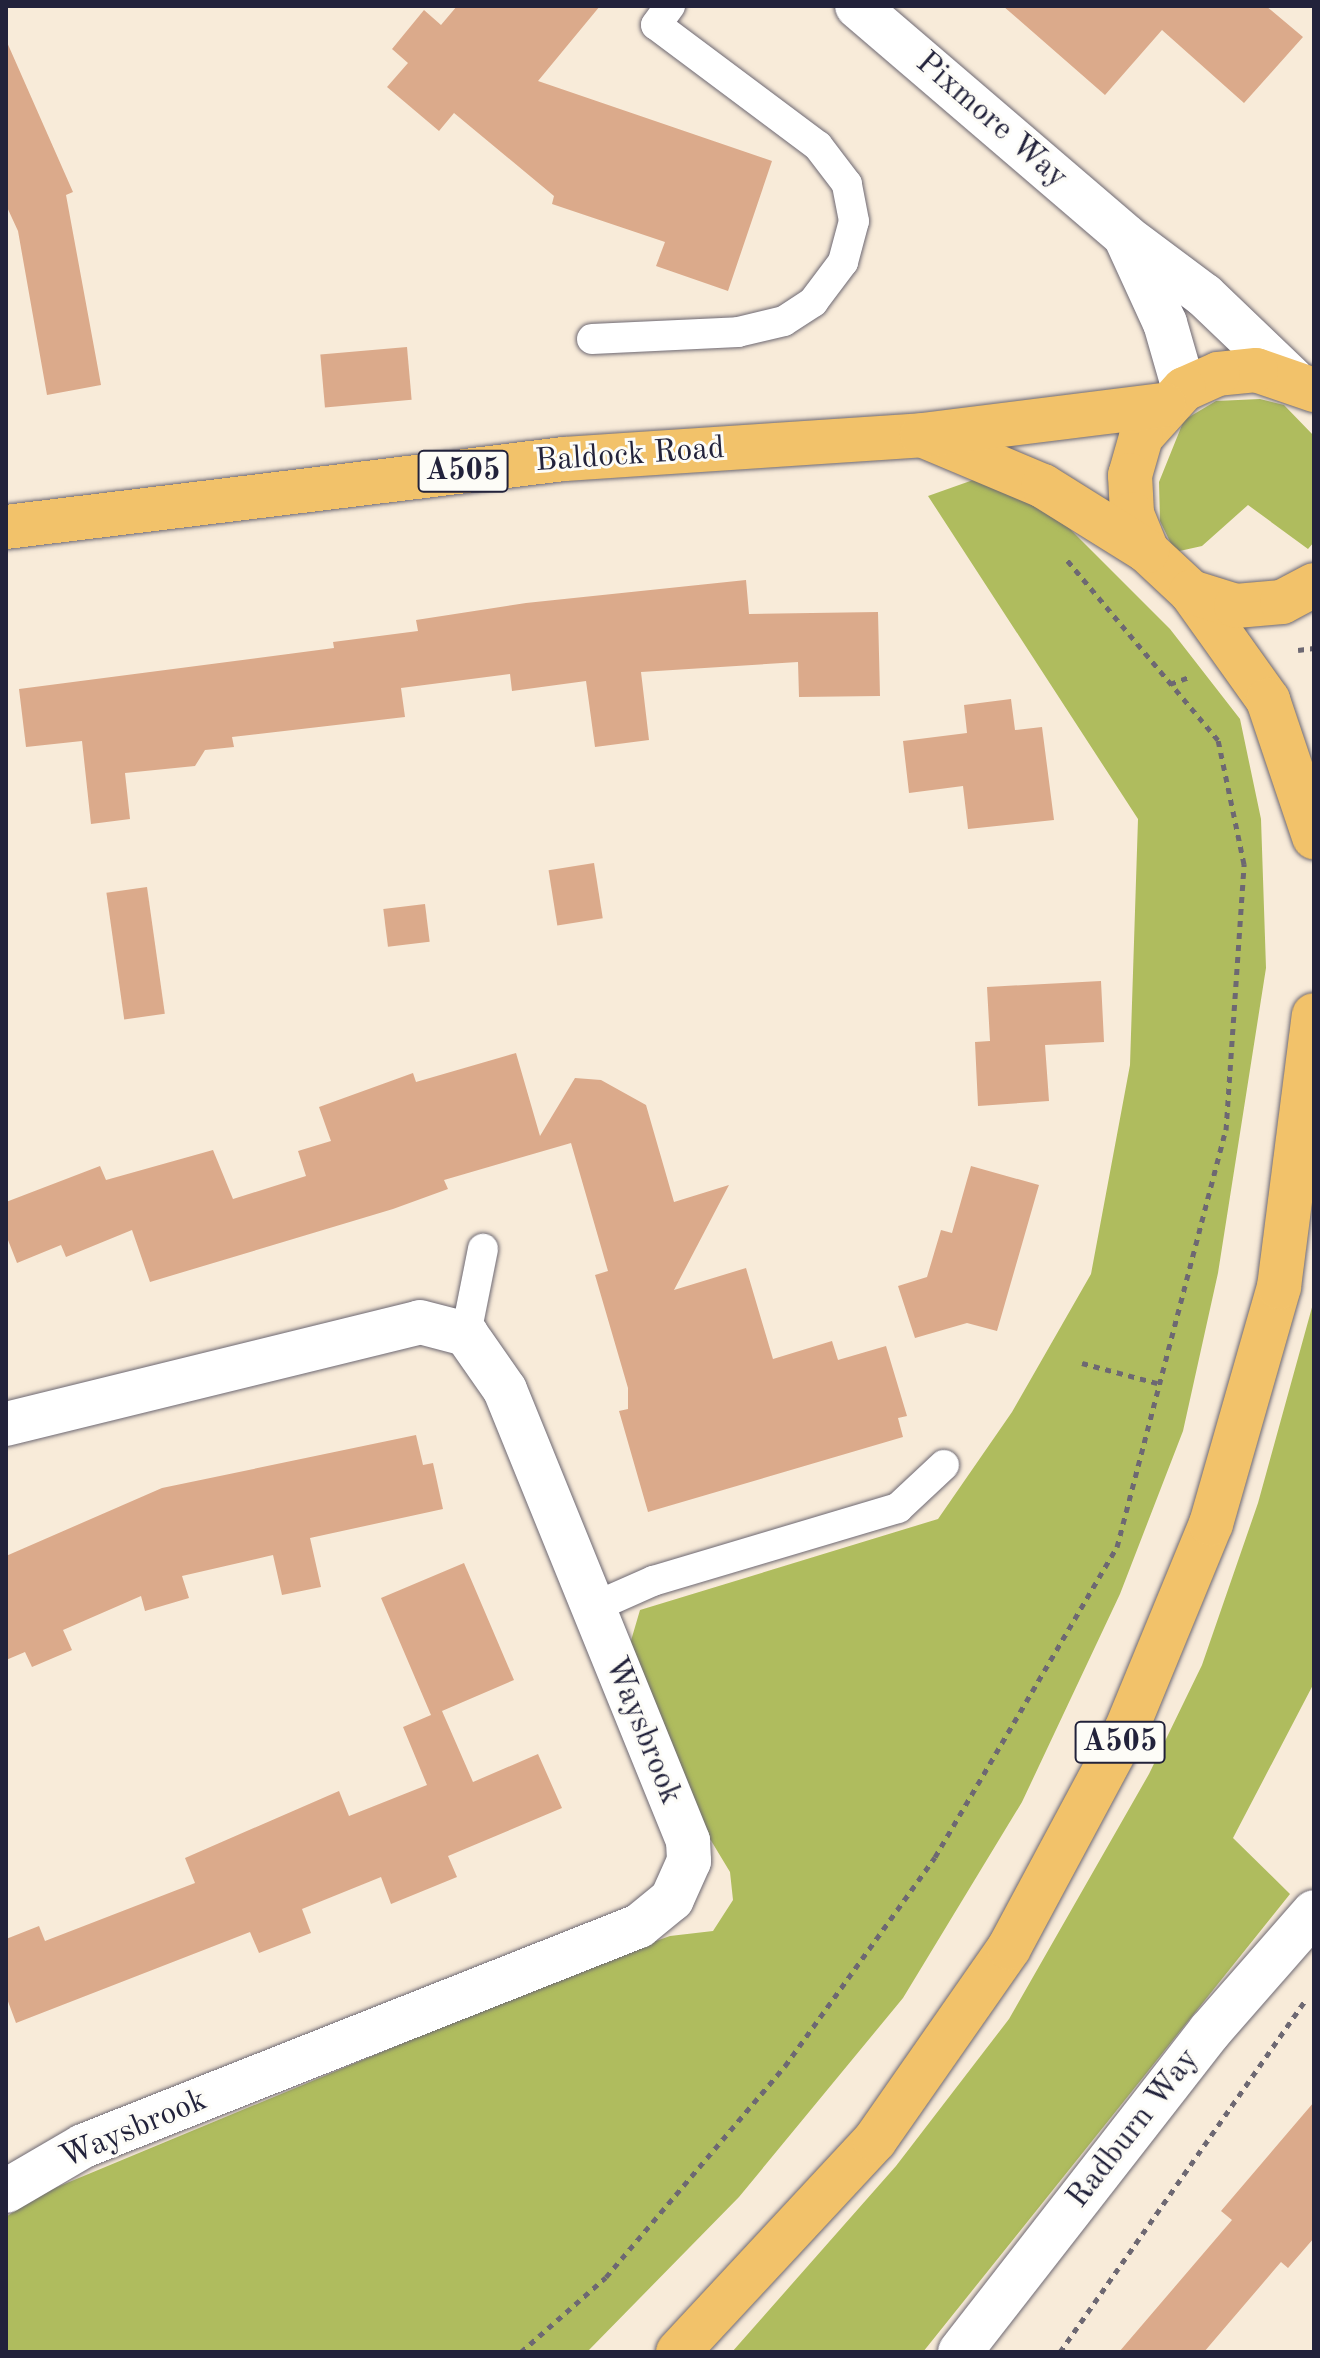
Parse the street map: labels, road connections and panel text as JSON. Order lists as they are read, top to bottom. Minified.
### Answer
{"streets":{"main road":["Baldock Road","A505"],"street":["Pixmore Way","Waysbrook","Radburn Way"]},"crossings":[["Pixmore Way","Baldock Road"]]}
